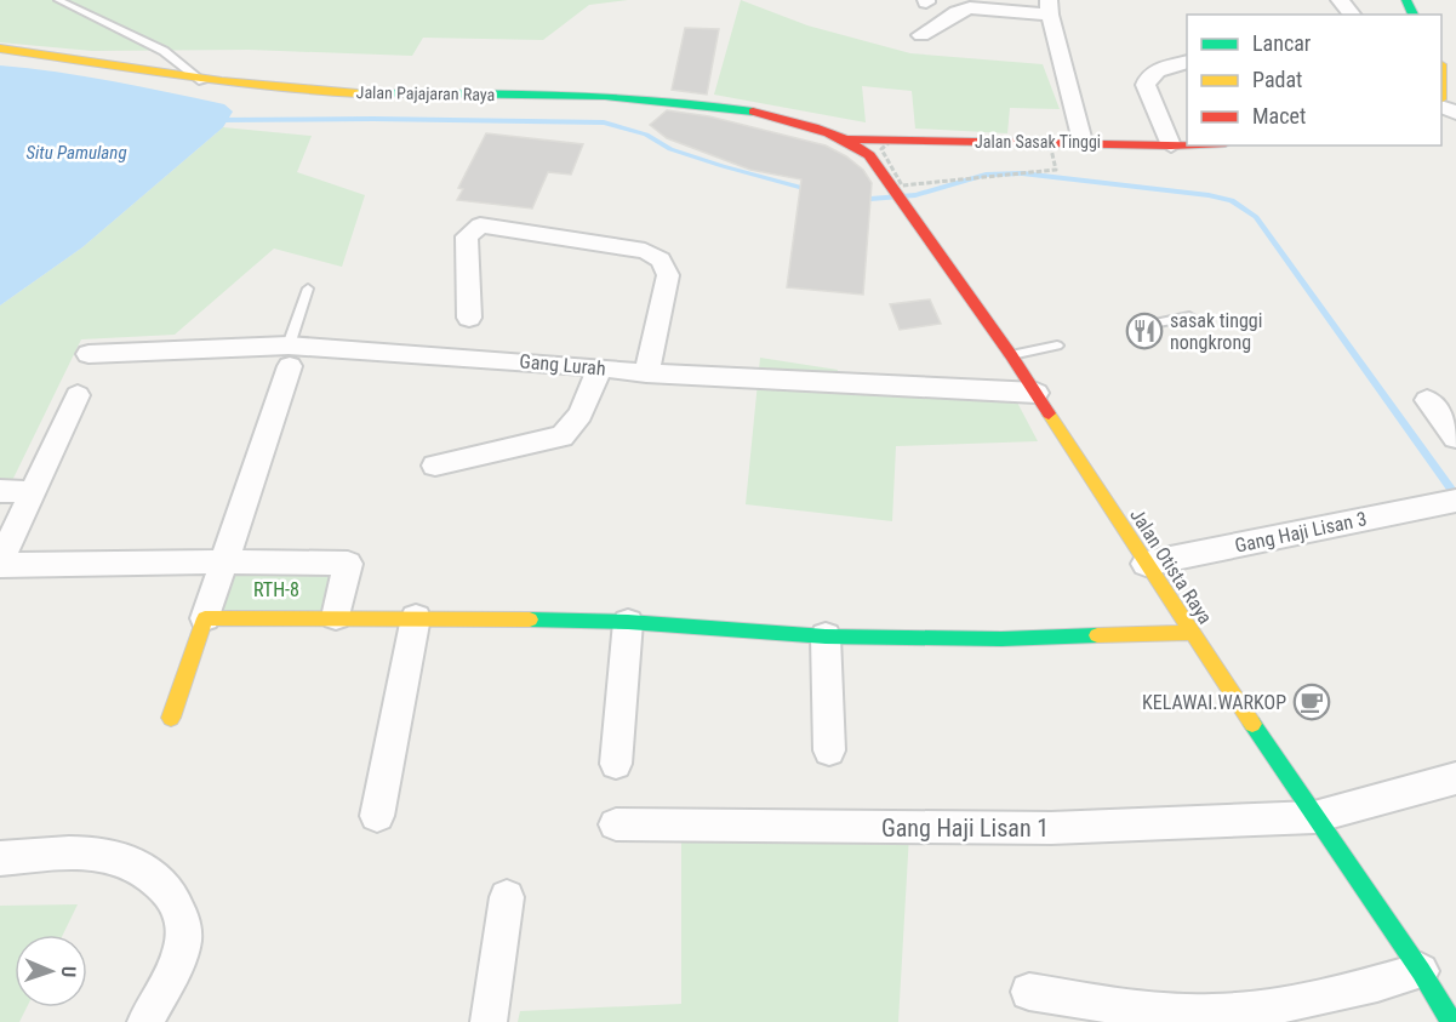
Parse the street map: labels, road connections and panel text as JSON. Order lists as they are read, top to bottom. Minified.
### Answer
{"streets":{"main road":["Jalan Pajajaran Raya","Jalan Sasak Tinggi","Jalan Otista Raya"],"street":["Gang Lurah","Gang Haji Lisan 3","Gang Haji Lisan 1"]},"crossings":[["Jalan Pajajaran Raya","Jalan Sasak Tinggi"],["Jalan Pajajaran Raya","Jalan Otista Raya"],["Jalan Sasak Tinggi","Jalan Otista Raya"],["Gang Lurah","Jalan Otista Raya"],["Gang Haji Lisan 3","Jalan Otista Raya"],["Jalan Otista Raya","Gang Haji Lisan 1"]],"water":["Situ Pamulang"],"parks":["RTH-8"],"places":{"restaurant":["sasak tinggi nongkrong"],"cafe":["KELAWAI.WARKOP"]},"legend":["Lancar","Padat","Macet"],"north":"right"}
